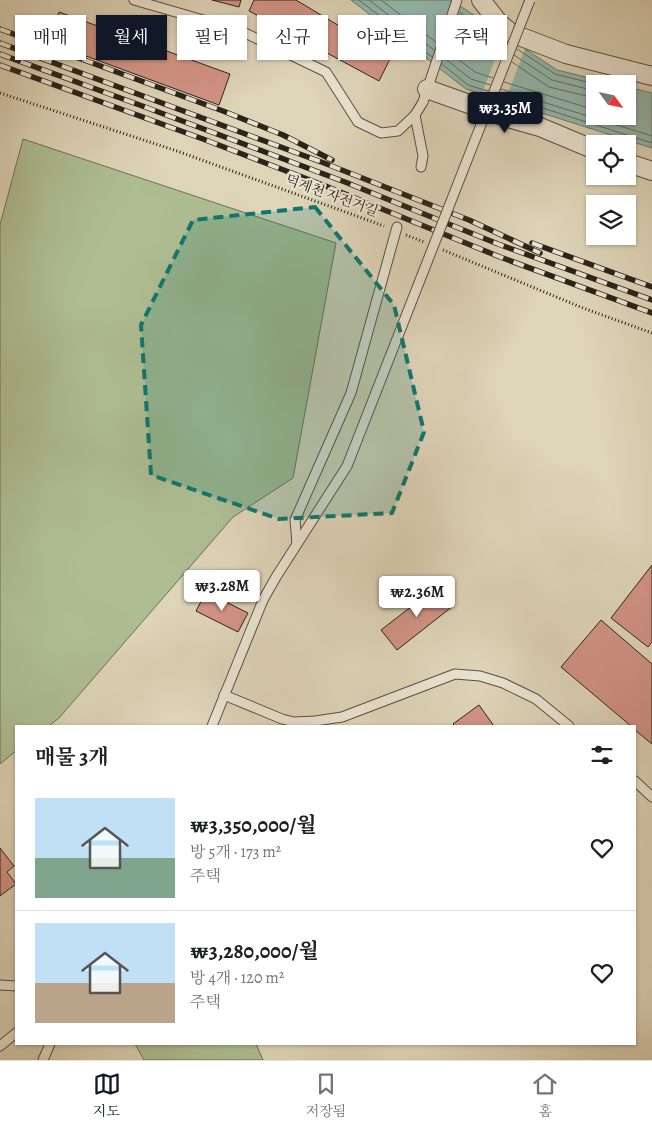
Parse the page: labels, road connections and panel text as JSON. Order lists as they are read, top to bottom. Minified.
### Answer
{"streets":{"path":["덕계천 자전거길"]},"north":"bottom right","page":{"chip":["매매","월세","필터","신규","아파트","주택"],"price":["₩3.35M","₩3.28M","₩2.36M"],"heading":"매물 3개","list":[{"name":"₩3,350,000/월","note":"방 5개 · 173 m² · 주택"},{"name":"₩3,280,000/월","note":"방 4개 · 120 m² · 주택"}],"tabs":["지도","저장됨","홈"]}}
